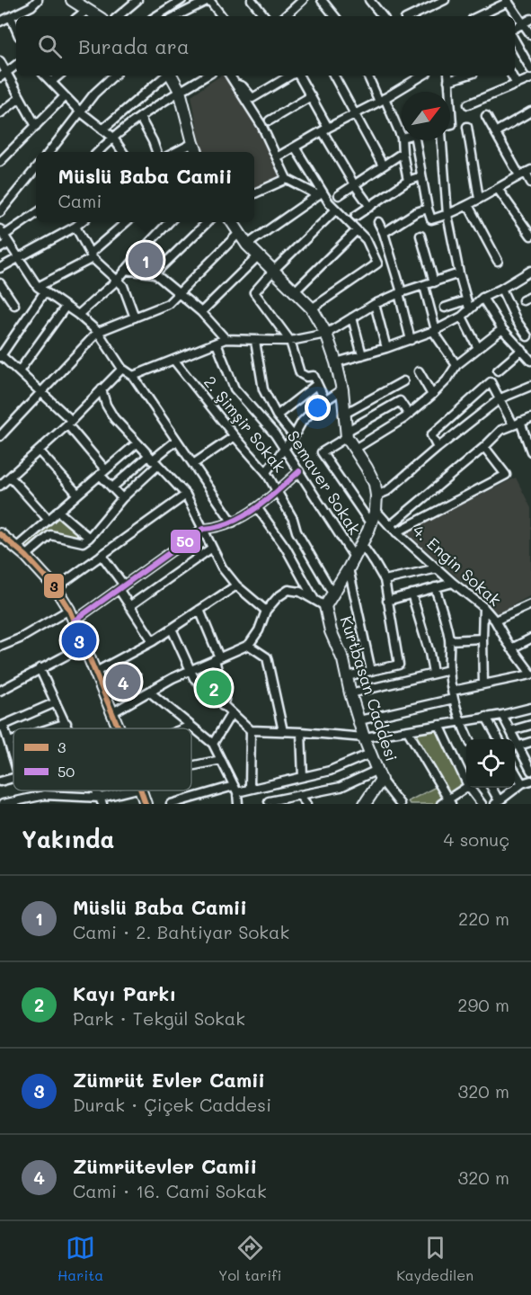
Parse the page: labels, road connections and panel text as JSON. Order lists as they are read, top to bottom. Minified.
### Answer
{"streets":{"main road":["Kurtbasan Caddesi"],"street":["2. Şimşir Sokak","Semaver Sokak","4. Engin Sokak"]},"crossings":[["2. Şimşir Sokak","Kurtbasan Caddesi"],["Semaver Sokak","Kurtbasan Caddesi"],["4. Engin Sokak","Kurtbasan Caddesi"]],"lines":["transit line 50","transit line 3"],"legend":["3","50"],"north":"top right","page":{"search":"Burada ara","popup":["Müslü Baba Camii","Cami"],"pins":["1","3","4","2"],"heading":["Yakında","4 sonuç"],"list":[{"mark":"1","name":"Müslü Baba Camii","note":"Cami · 2. Bahtiyar Sokak","value":"220 m"},{"mark":"2","name":"Kayı Parkı","note":"Park · Tekgül Sokak","value":"290 m"},{"mark":"3","name":"Zümrüt Evler Camii","note":"Durak · Çiçek Caddesi","value":"320 m"},{"mark":"4","name":"Zümrütevler Camii","note":"Cami · 16. Cami Sokak","value":"320 m"}],"nav":["Harita","Yol tarifi","Kaydedilen"]}}
